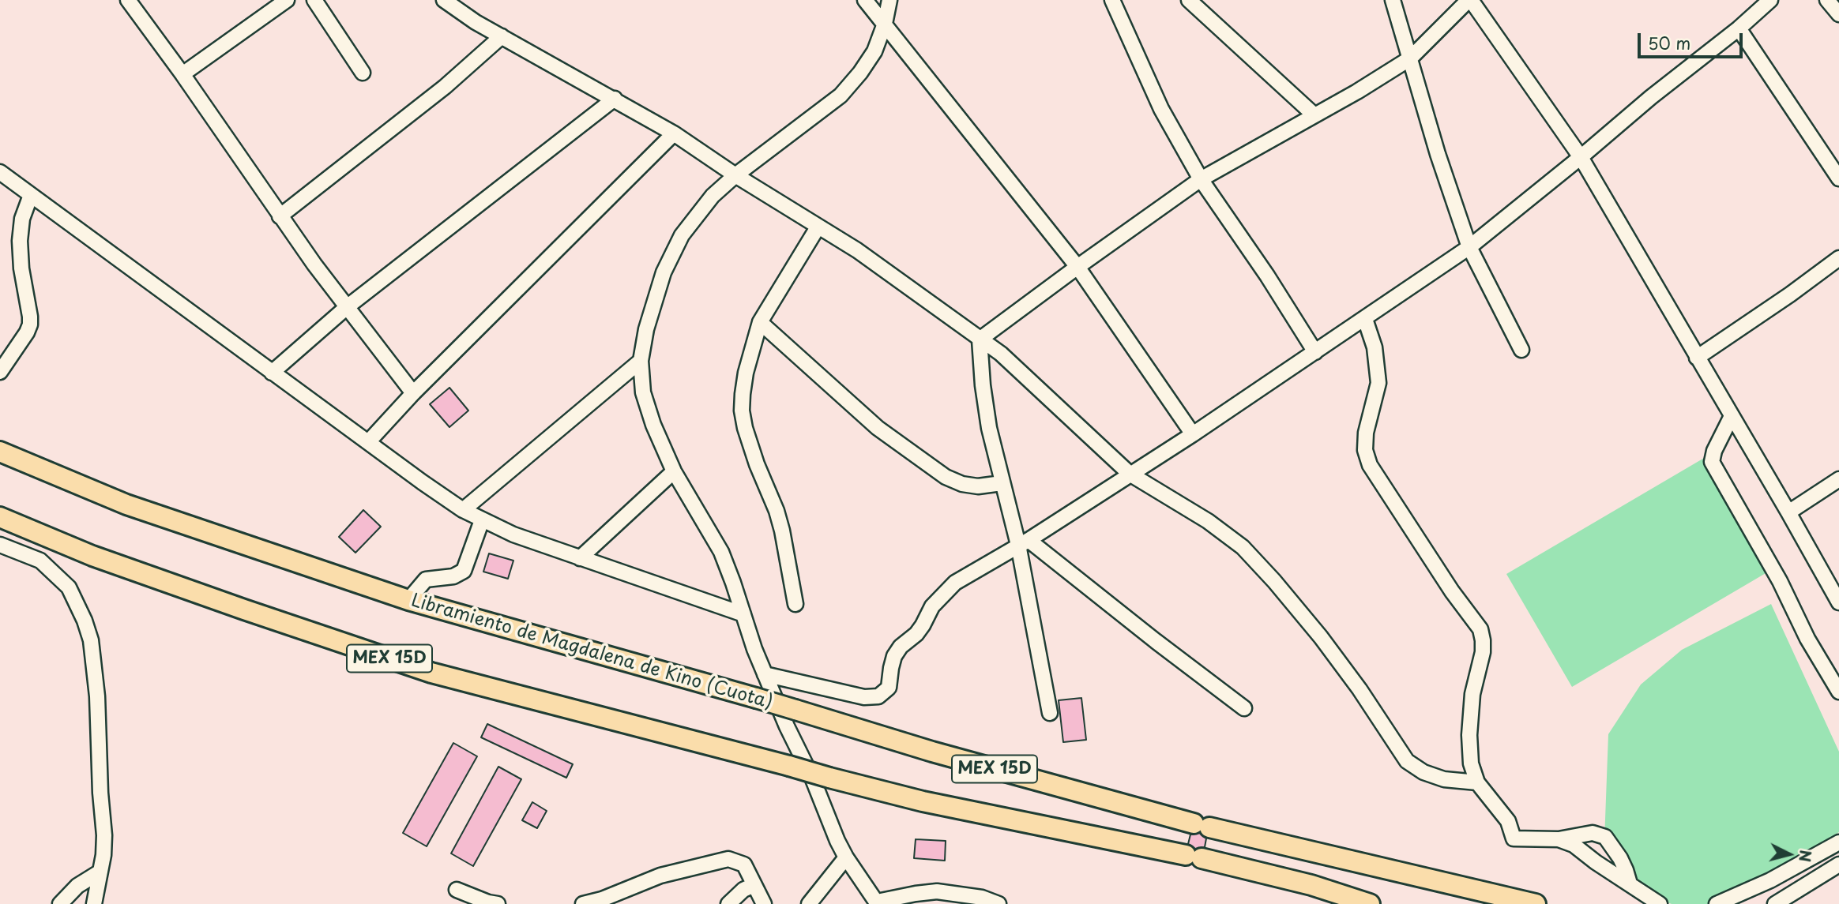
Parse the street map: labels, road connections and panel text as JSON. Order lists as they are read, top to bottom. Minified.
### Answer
{"streets":{"highway":["Libramiento de Magdalena de Kino (Cuota)","MEX 15D"]},"scale_bar":"50 m","north":"right"}
